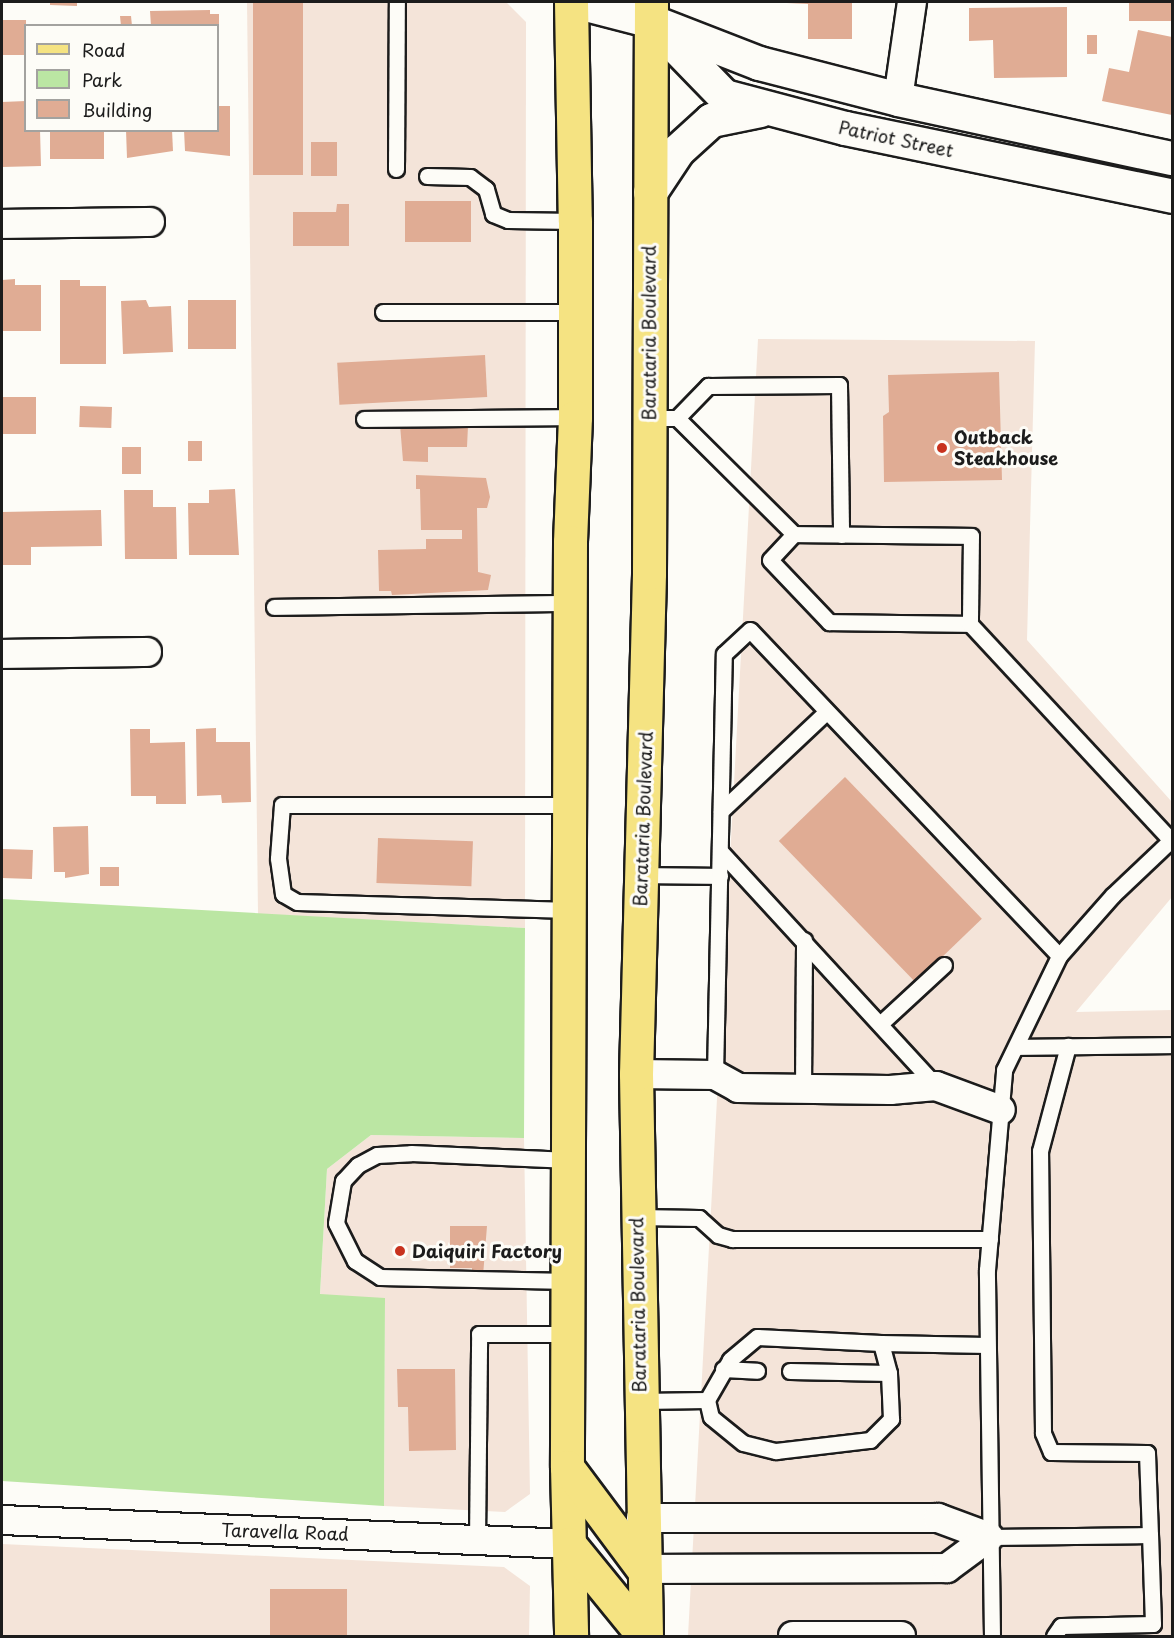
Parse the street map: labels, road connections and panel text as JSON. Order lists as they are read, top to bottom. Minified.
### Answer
{"streets":{"main road":["Patriot Street","Barataria Boulevard"],"street":["Taravella Road"]},"crossings":[["Patriot Street","Barataria Boulevard"]],"places":["Outback Steakhouse","Daiquiri Factory"],"legend":["Road","Park","Building"]}
